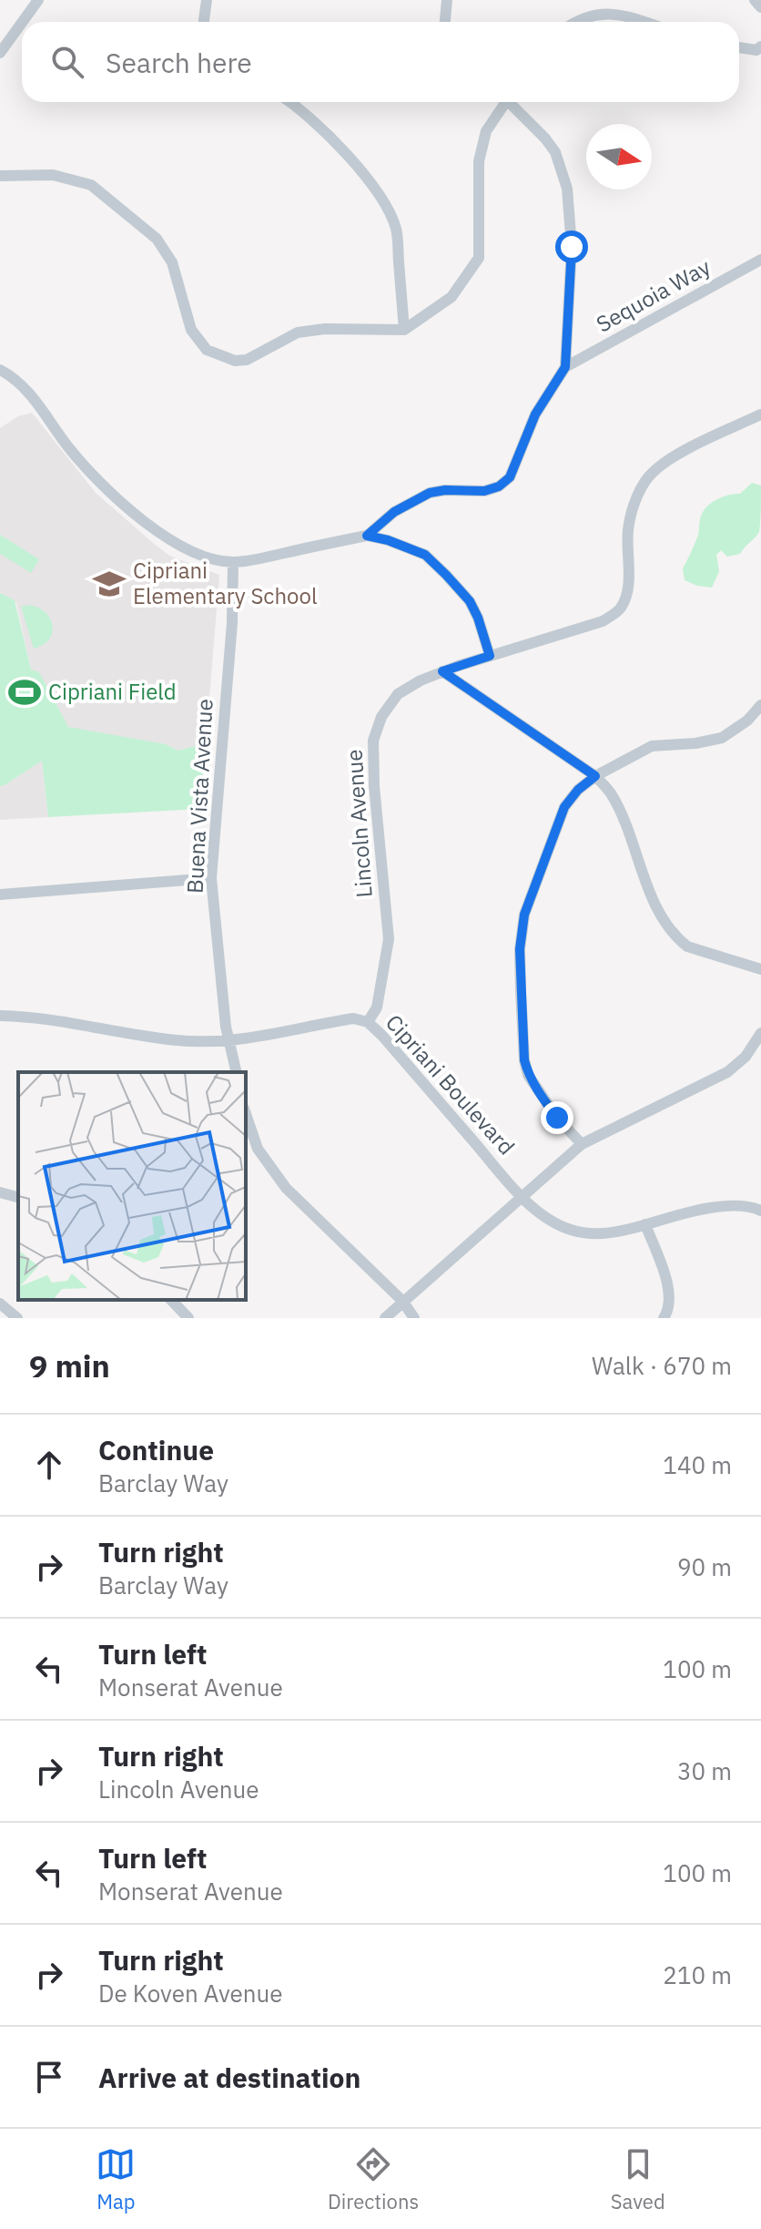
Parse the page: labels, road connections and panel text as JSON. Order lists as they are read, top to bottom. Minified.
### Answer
{"streets":{"street":["Sequoia Way","Buena Vista Avenue","Lincoln Avenue","Cipriani Boulevard"]},"crossings":[["Buena Vista Avenue","Cipriani Boulevard"],["Lincoln Avenue","Cipriani Boulevard"]],"places":{"school or university":["Cipriani Elementary School"],"sports":["Cipriani Field"]},"north":"right","page":{"search":"Search here","heading":["9 min","Walk · 670 m"],"list":[["Continue","Barclay Way","140 m"],["Turn right","Barclay Way","90 m"],["Turn left","Monserat Avenue","100 m"],["Turn right","Lincoln Avenue","30 m"],["Turn left","Monserat Avenue","100 m"],["Turn right","De Koven Avenue","210 m"],"Arrive at destination"],"nav":["Map","Directions","Saved"]}}
